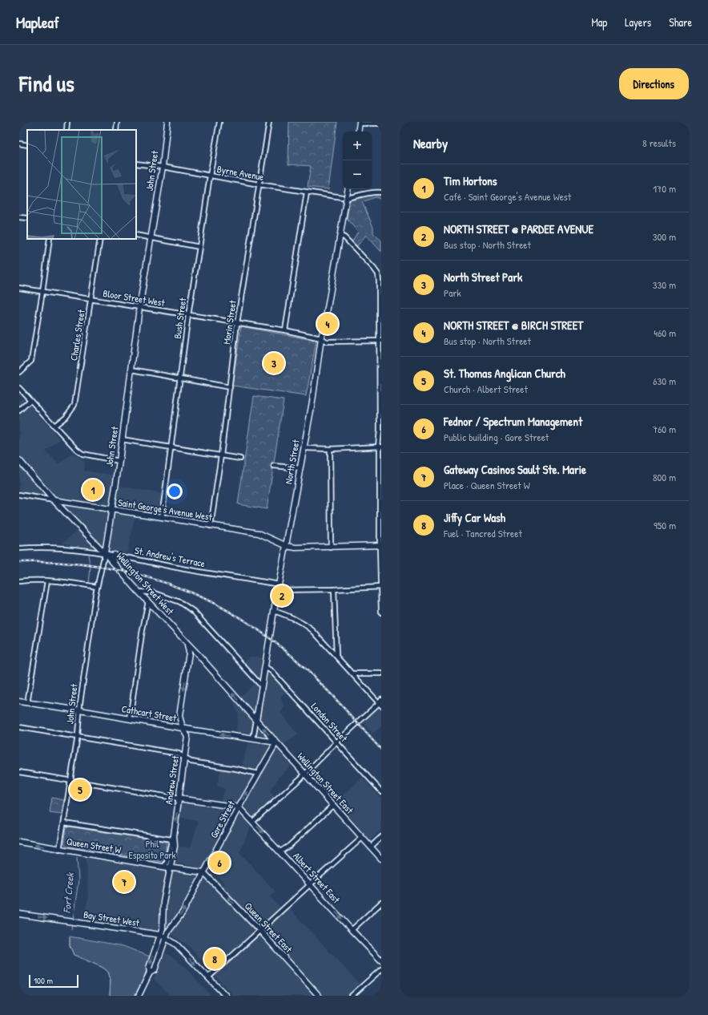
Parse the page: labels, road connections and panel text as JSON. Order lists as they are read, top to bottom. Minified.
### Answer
{"streets":{"main road":["John Street","North Street","Saint George's Avenue West","Wellington Street West","Cathcart Street","Andrew Street","Wellington Street East","Gore Street","Queen Street W","Albert Street East","Bay Street West","Queen Street East"],"street":["Byrne Avenue","Bloor Street West","Bush Street","Morin Street","Charles Street","St. Andrew's Terrace","London Street"]},"crossings":[["John Street","Byrne Avenue"],["John Street","Bloor Street West"],["John Street","Saint George's Avenue West"],["John Street","St. Andrew's Terrace"],["John Street","Wellington Street West"],["John Street","Cathcart Street"],["John Street","Queen Street W"],["Byrne Avenue","Bush Street"],["Byrne Avenue","Morin Street"],["Byrne Avenue","North Street"],["Bloor Street West","Bush Street"],["Bloor Street West","Morin Street"],["Bloor Street West","Charles Street"],["Bloor Street West","North Street"],["Bush Street","Saint George's Avenue West"],["Morin Street","Saint George's Avenue West"],["North Street","Saint George's Avenue West"],["North Street","St. Andrew's Terrace"],["North Street","Wellington Street West"],["North Street","Cathcart Street"],["North Street","London Street"],["North Street","Wellington Street East"],["Saint George's Avenue West","Wellington Street West"],["St. Andrew's Terrace","Wellington Street West"],["Wellington Street West","Wellington Street East"],["Cathcart Street","Wellington Street East"],["Cathcart Street","Gore Street"],["Andrew Street","Gore Street"],["Andrew Street","Queen Street W"],["Andrew Street","Bay Street West"],["Wellington Street East","Gore Street"],["Gore Street","Queen Street W"],["Gore Street","Albert Street East"],["Gore Street","Bay Street West"],["Gore Street","Queen Street East"],["Queen Street W","Queen Street East"]],"one_way":["Gore Street","Albert Street East","Bay Street West","Queen Street East"],"water":["Fort Creek"],"parks":["Phil Esposito Park"],"scale_bar":"100 m","page":{"header":"Mapleaf","nav":["Map","Layers","Share"],"title":"Find us","buttons":"Directions","heading":["Nearby","8 results"],"map_buttons":["+","−"],"list":[{"mark":"1","name":"Tim Hortons","note":"Café · Saint George's Avenue West","value":"170 m"},{"mark":"2","name":"NORTH STREET @ PARDEE AVENUE","note":"Bus stop · North Street","value":"300 m"},{"mark":"3","name":"North Street Park","note":"Park","value":"330 m"},{"mark":"4","name":"NORTH STREET @ BIRCH STREET","note":"Bus stop · North Street","value":"460 m"},{"mark":"5","name":"St. Thomas Anglican Church","note":"Church · Albert Street","value":"630 m"},{"mark":"6","name":"Fednor / Spectrum Management","note":"Public building · Gore Street","value":"760 m"},{"mark":"7","name":"Gateway Casinos Sault Ste. Marie","note":"Place · Queen Street W","value":"800 m"},{"mark":"8","name":"Jiffy Car Wash","note":"Fuel · Tancred Street","value":"950 m"}],"pins":["4","3","1","2","5","6","7","8"],"scale":"100 m"}}
